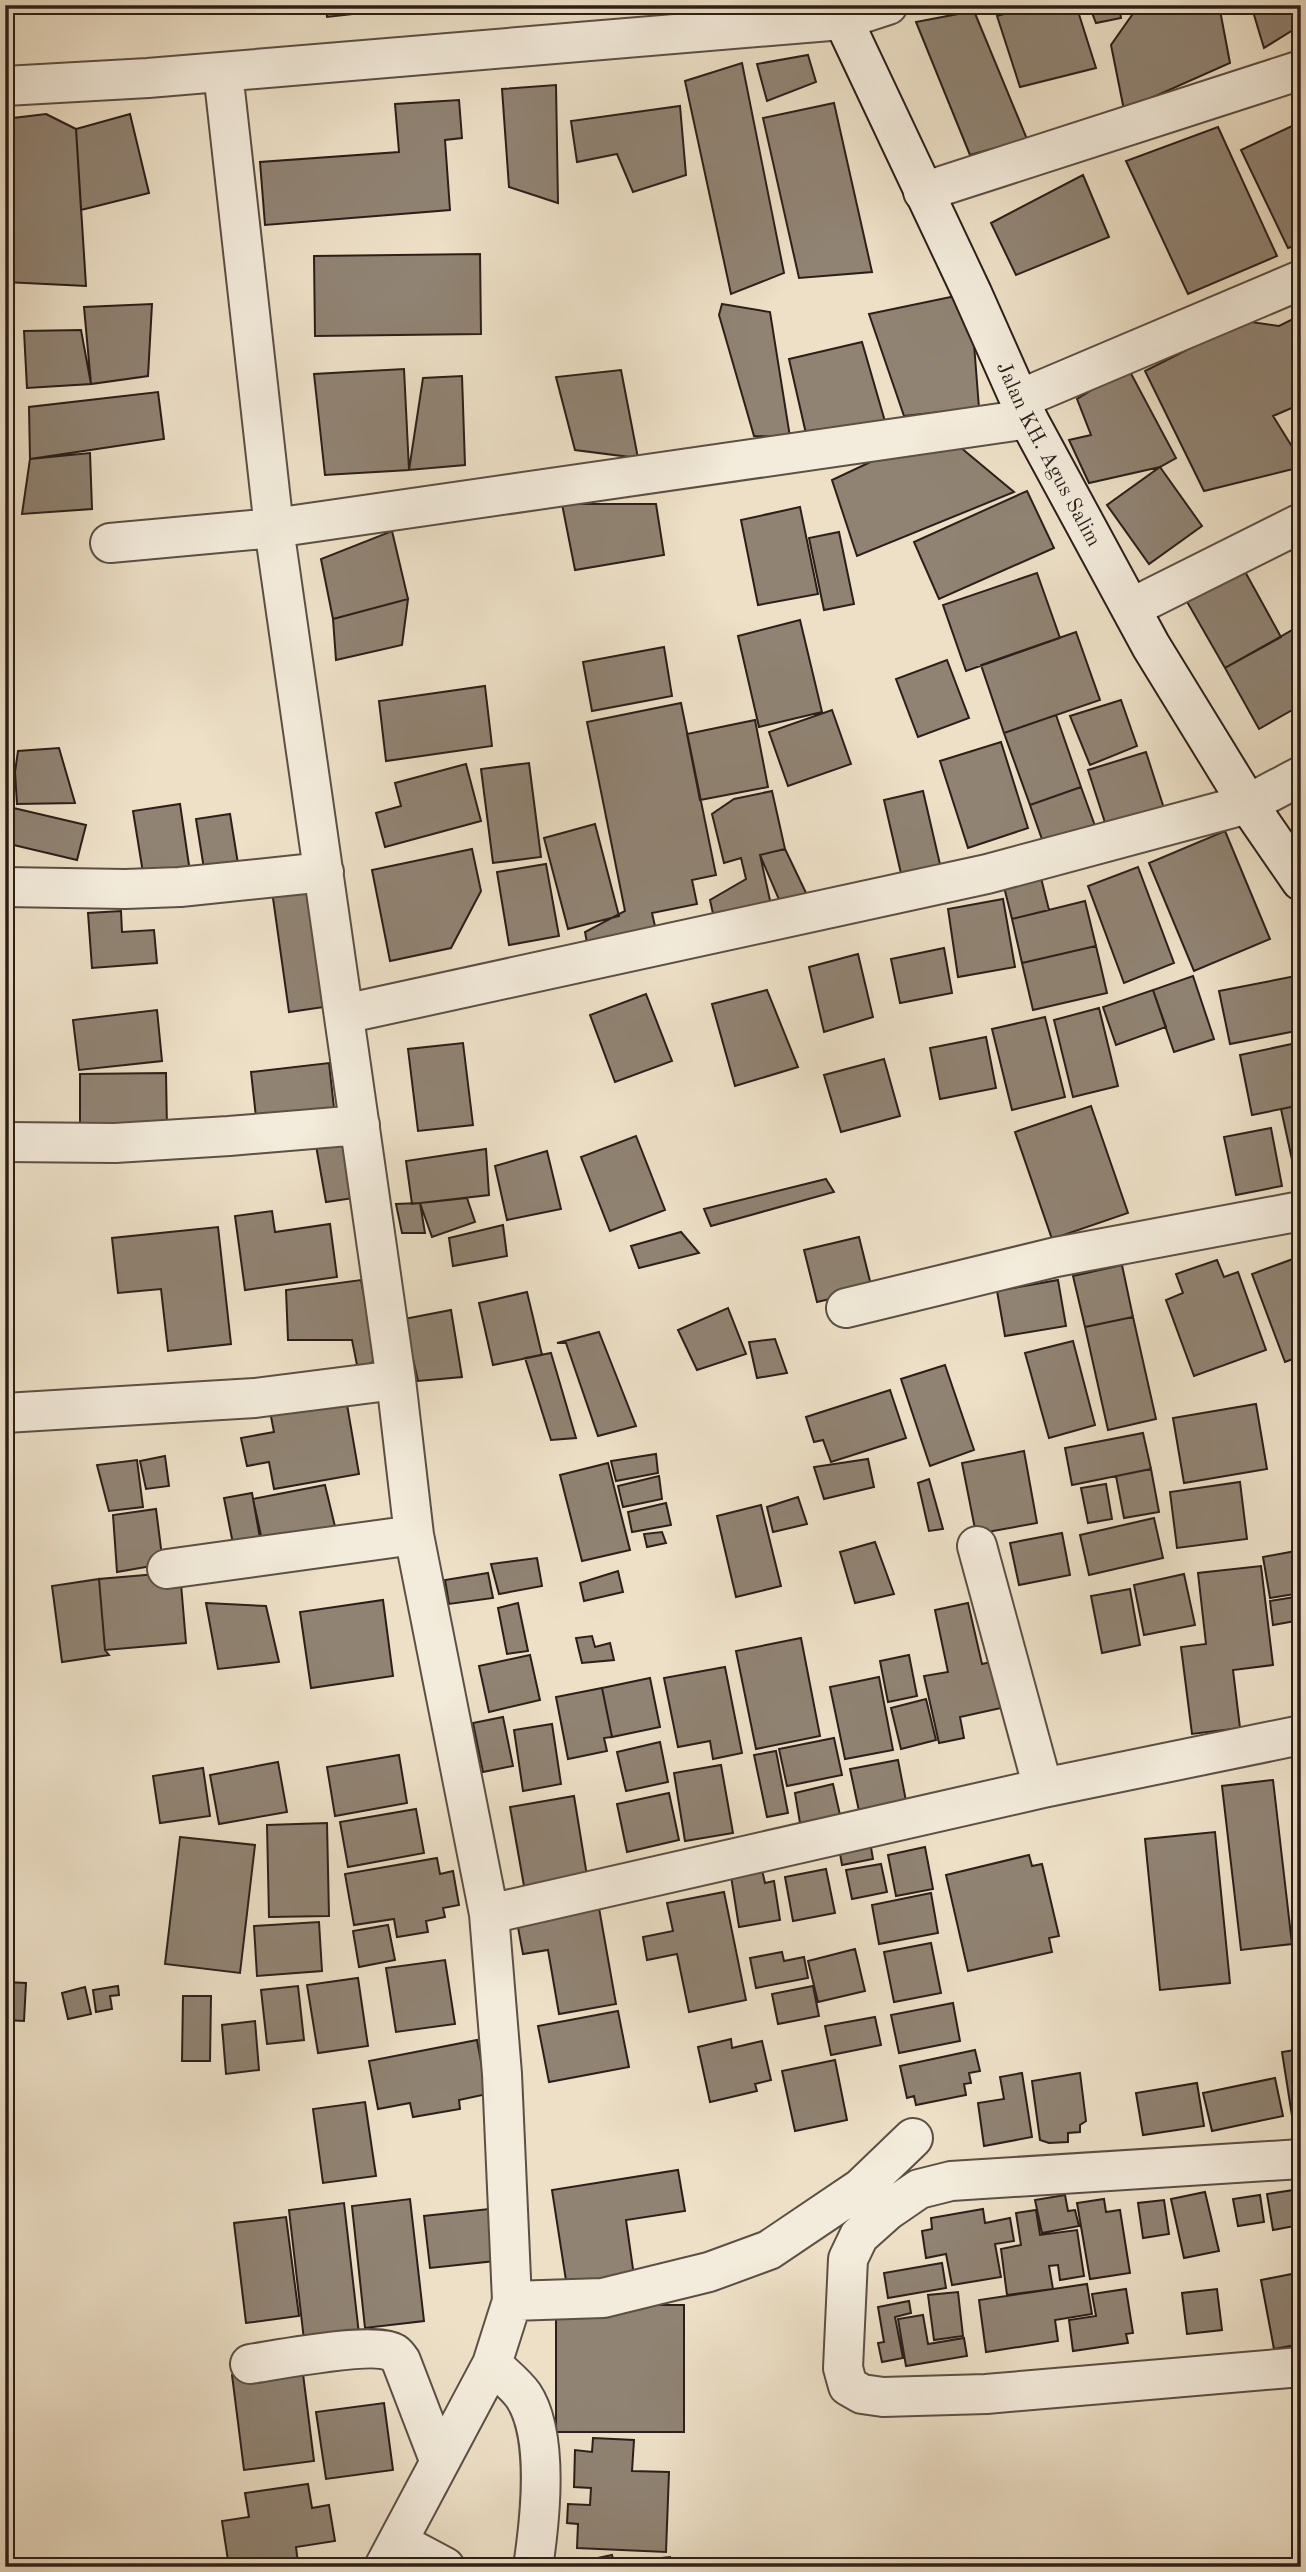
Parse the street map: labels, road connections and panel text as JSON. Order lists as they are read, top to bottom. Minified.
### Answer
{"streets":{"street":["Jalan KH. Agus Salim"]}}
